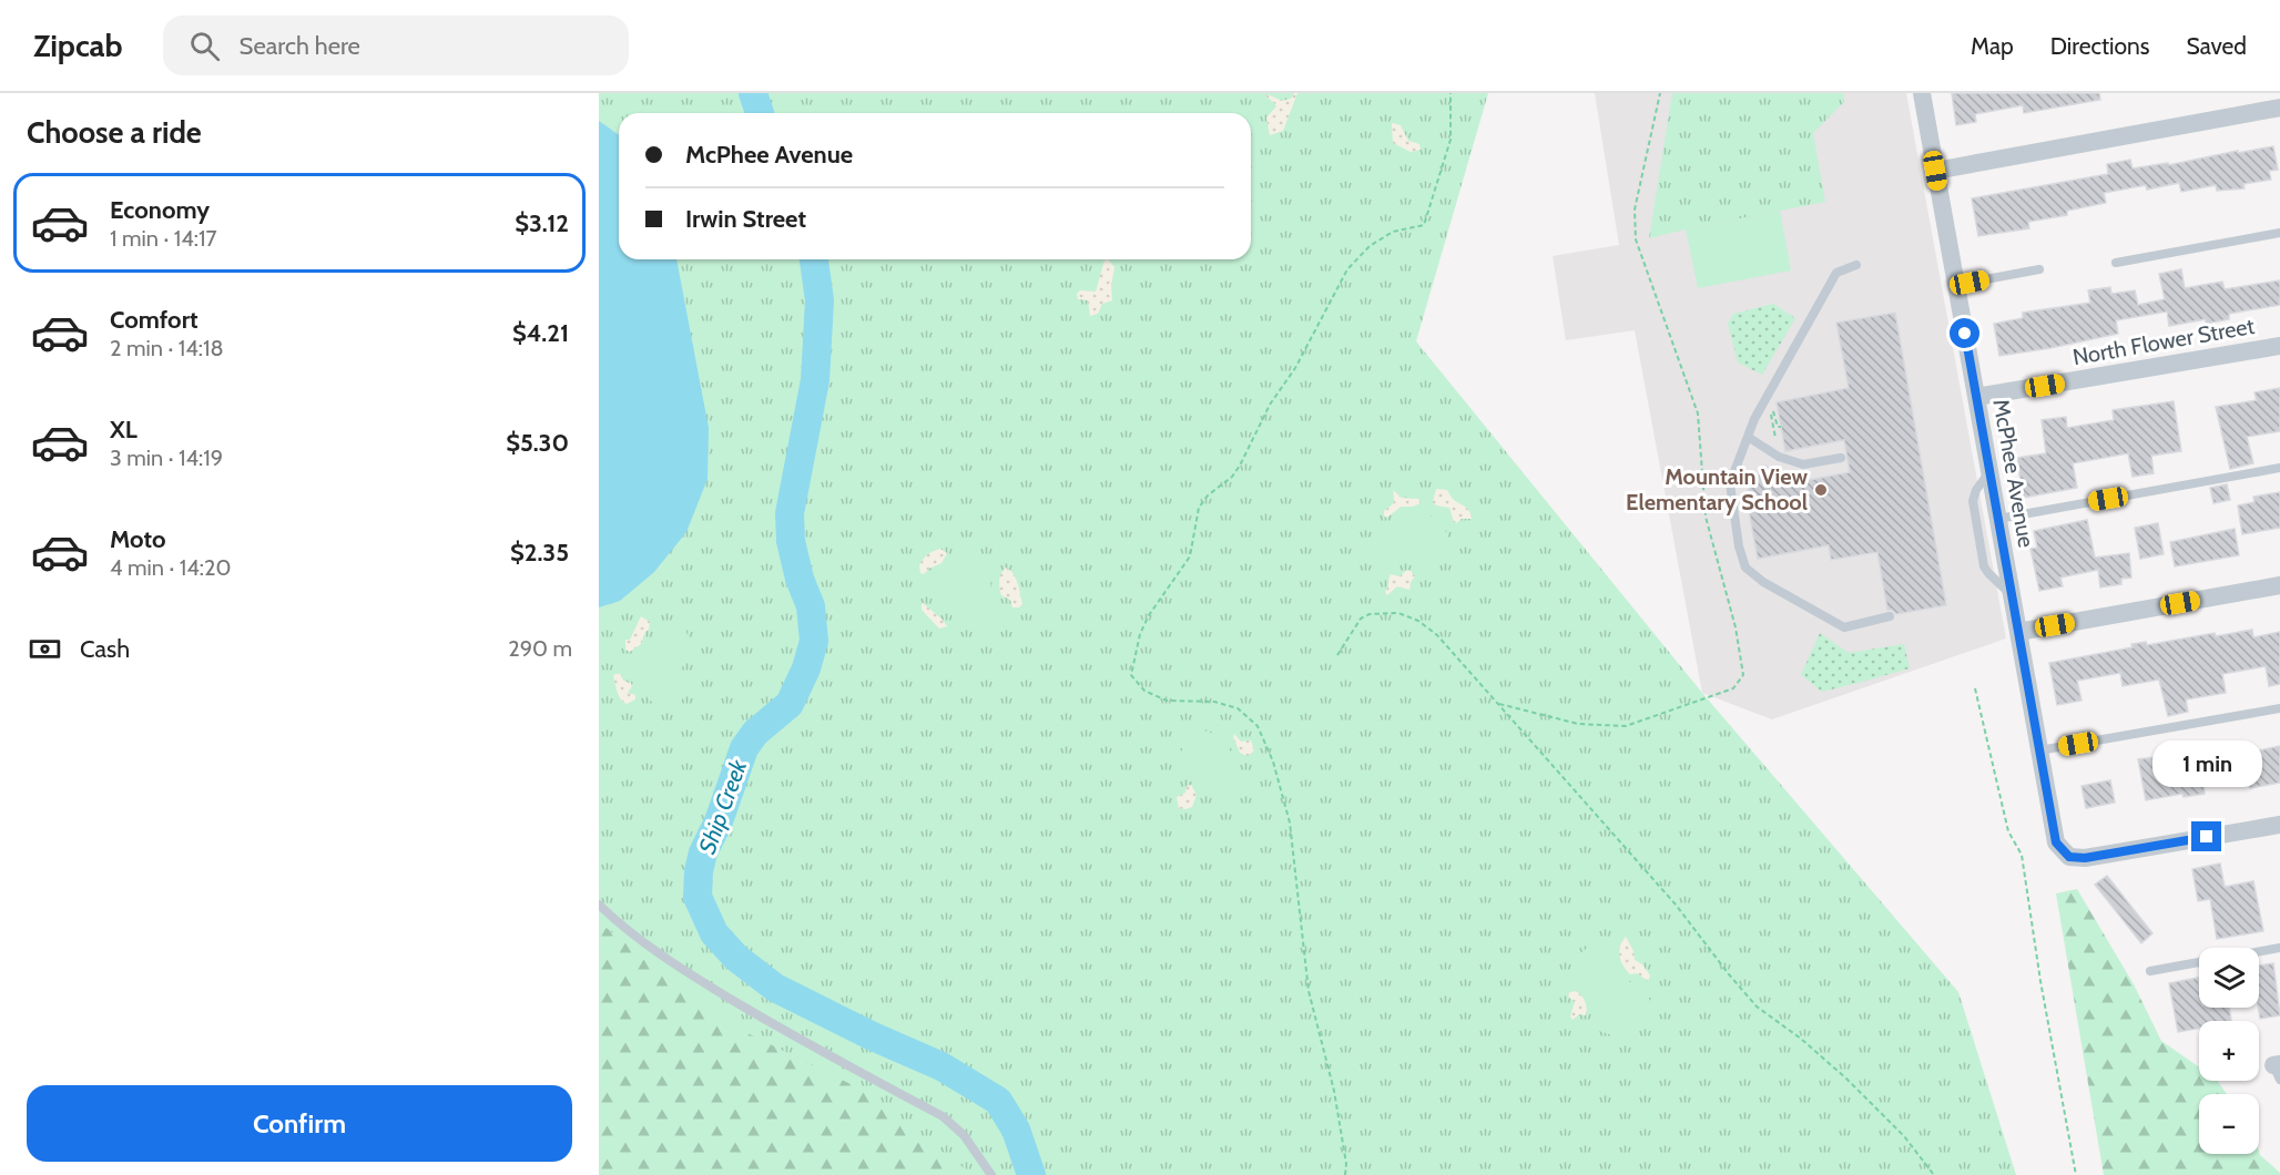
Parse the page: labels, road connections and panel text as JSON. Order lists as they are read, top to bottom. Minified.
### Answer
{"streets":{"street":["North Flower Street","McPhee Avenue"]},"crossings":[["North Flower Street","McPhee Avenue"]],"water":["Ship Creek"],"places":["Mountain View Elementary School"],"page":{"header":"Zipcab","search":"Search here","nav":["Map","Directions","Saved"],"heading":"Choose a ride","banner":["McPhee Avenue","Irwin Street"],"list":[{"name":"Economy","note":"1 min · 14:17","value":"$3.12"},{"name":"Comfort","note":"2 min · 14:18","value":"$4.21"},{"name":"XL","note":"3 min · 14:19","value":"$5.30"},{"name":"Moto","note":"4 min · 14:20","value":"$2.35"}],"pay":["Cash","290 m"],"bubble":"1 min","map_buttons":["+","−"],"buttons":"Confirm"}}
